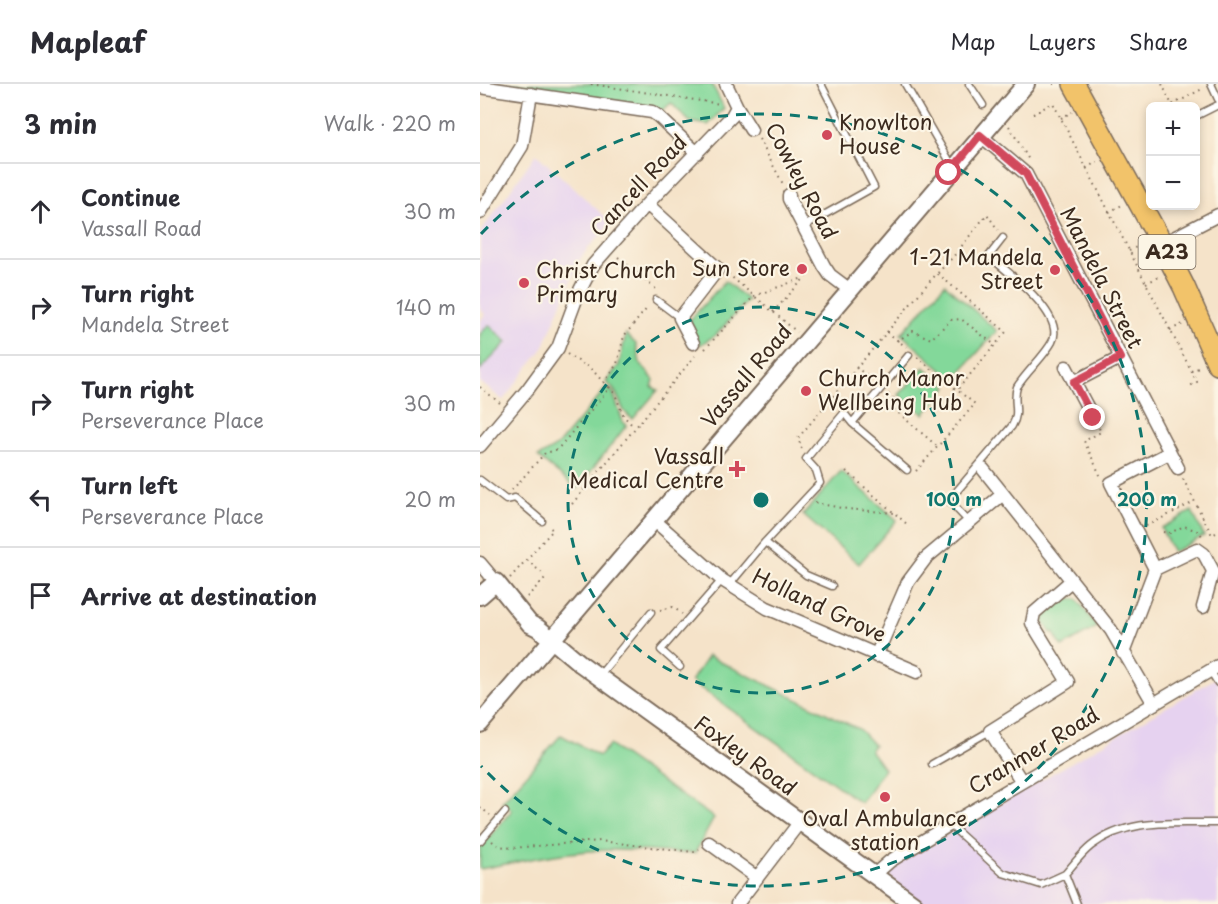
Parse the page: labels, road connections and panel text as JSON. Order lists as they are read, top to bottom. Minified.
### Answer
{"streets":{"highway":["A23"],"street":["Cowley Road","Cancell Road","Mandela Street","Vassall Road","Holland Grove","Cranmer Road","Foxley Road"]},"crossings":[["Cowley Road","Cancell Road"],["Cowley Road","Vassall Road"],["Mandela Street","Vassall Road"],["Vassall Road","Holland Grove"],["Vassall Road","Foxley Road"],["Cranmer Road","Foxley Road"]],"places":{"other":["Knowlton House","Sun Store","1-21 Mandela Street","Christ Church Primary","Church Manor Wellbeing Hub","Oval Ambulance station"],"health":["Vassall Medical Centre"]},"page":{"header":"Mapleaf","nav":["Map","Layers","Share"],"heading":["3 min","Walk · 220 m"],"map_buttons":["+","−"],"list":[["Continue","Vassall Road","30 m"],["Turn right","Mandela Street","140 m"],["Turn right","Perseverance Place","30 m"],["Turn left","Perseverance Place","20 m"],"Arrive at destination"]},"rings":["100 m","200 m"]}
